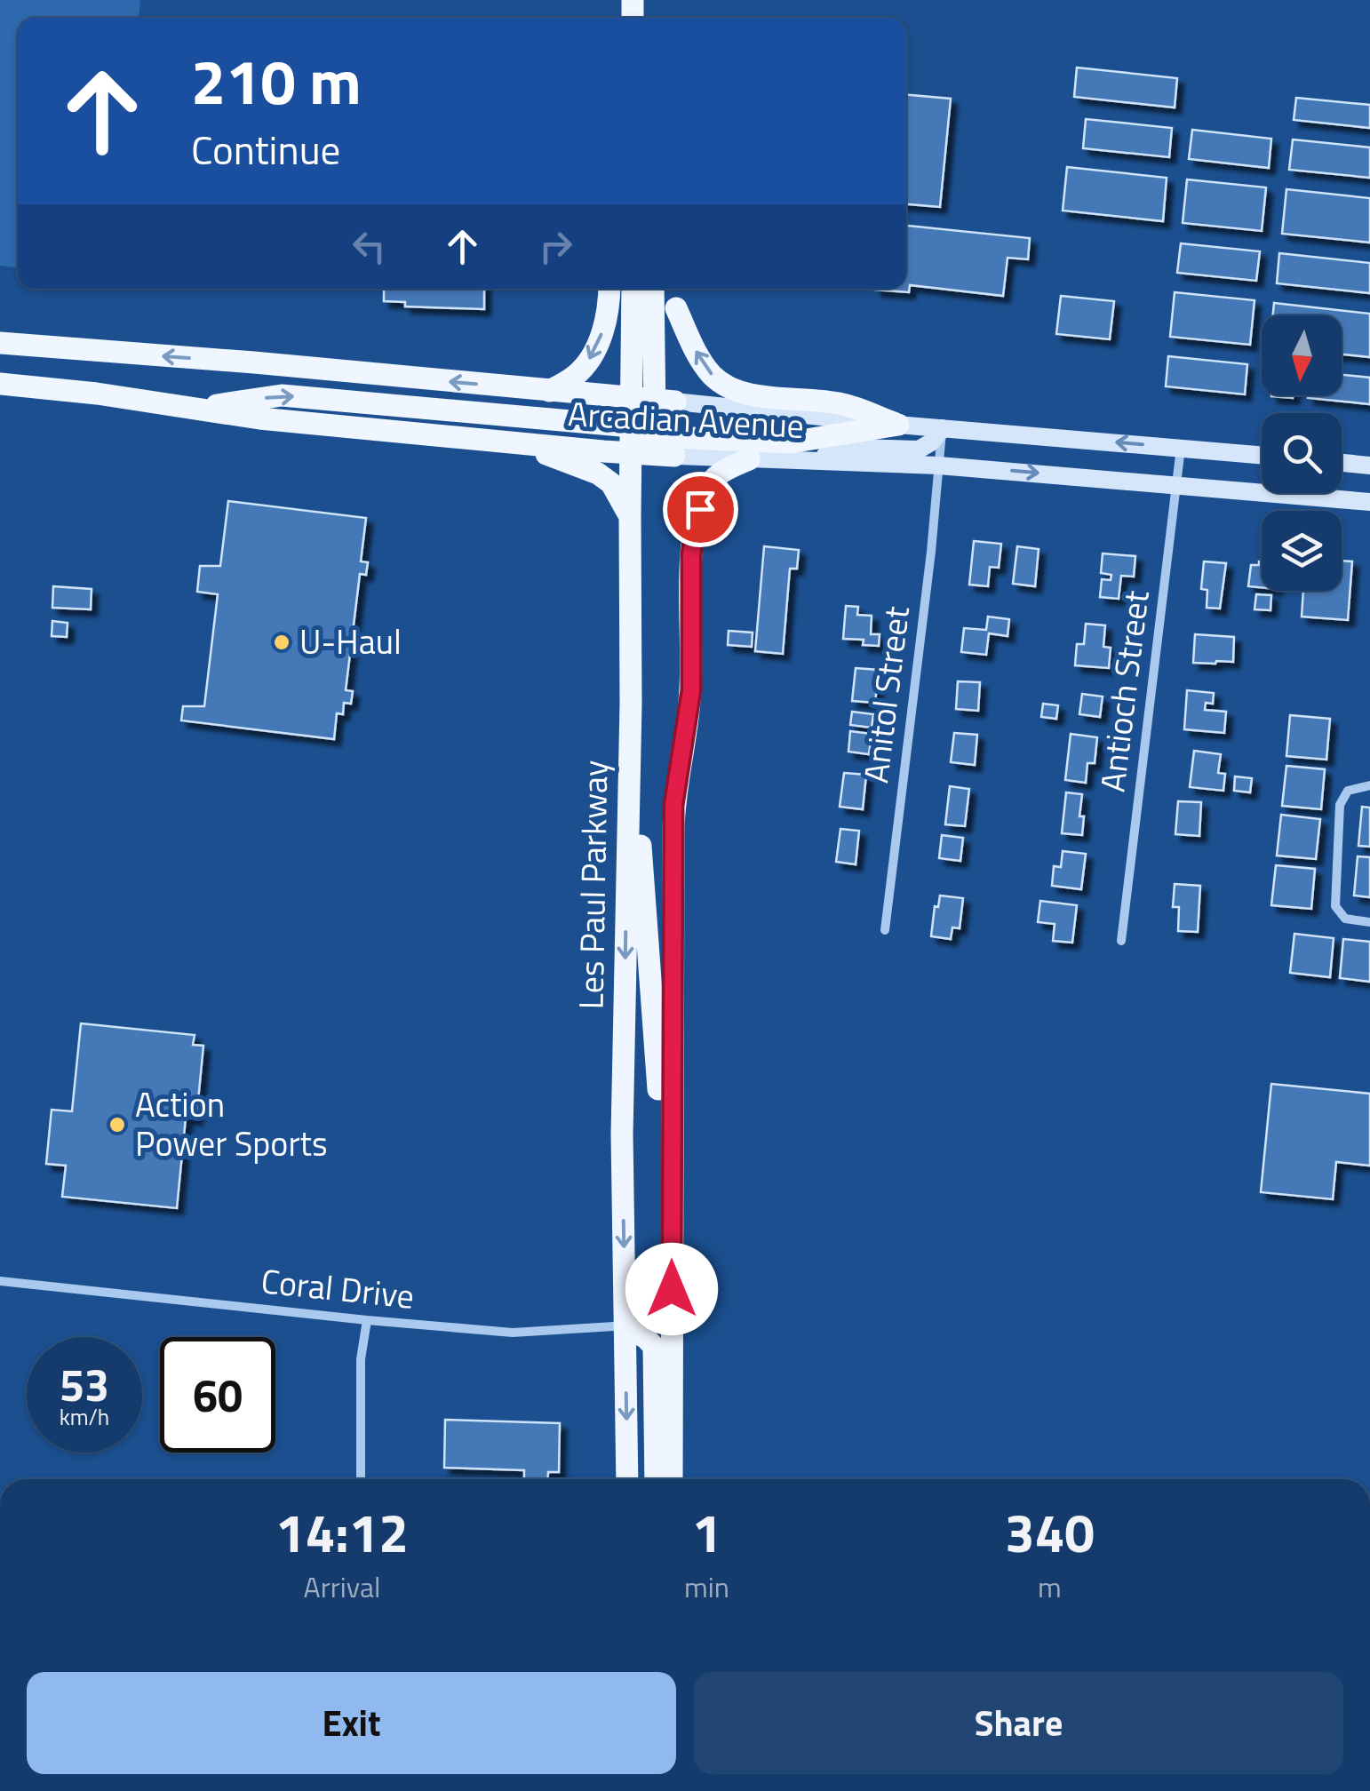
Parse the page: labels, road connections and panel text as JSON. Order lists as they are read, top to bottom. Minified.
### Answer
{"streets":{"main road":["Arcadian Avenue","Les Paul Parkway"],"street":["Antioch Street","Anitol Street","Coral Drive"]},"crossings":[["Arcadian Avenue","Antioch Street"],["Arcadian Avenue","Anitol Street"],["Arcadian Avenue","Les Paul Parkway"],["Les Paul Parkway","Coral Drive"]],"places":["U-Haul","Action Power Sports"],"north":"bottom","page":{"turn":["210 m","Continue"],"speed":"53 km/h","limit":"60","eta":["14:12","Arrival","1","min","340","m"],"buttons":["Exit","Share"]}}
